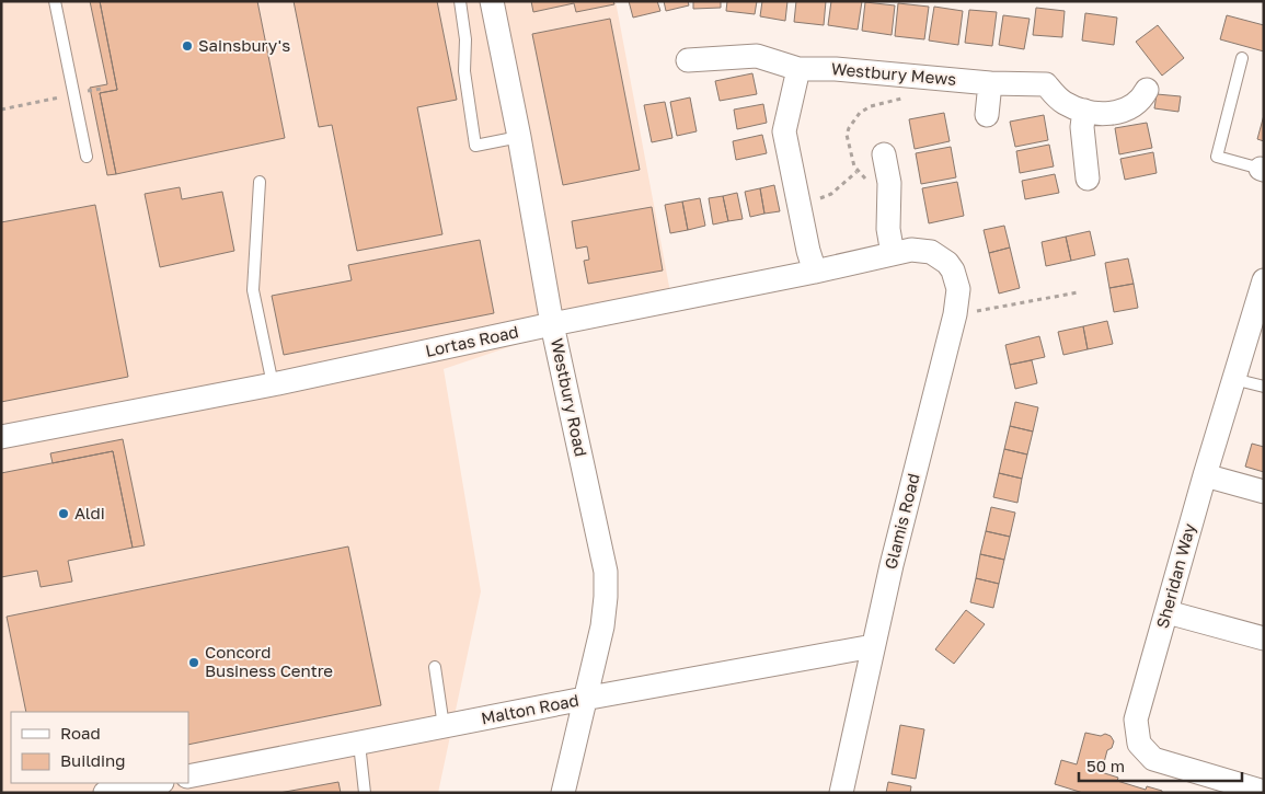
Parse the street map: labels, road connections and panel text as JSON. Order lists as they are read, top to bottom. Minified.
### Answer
{"streets":{"street":["Westbury Mews","Lortas Road","Westbury Road","Glamis Road","Sheridan Way","Malton Road"]},"crossings":[["Lortas Road","Westbury Road"],["Lortas Road","Glamis Road"],["Westbury Road","Malton Road"],["Glamis Road","Malton Road"]],"places":["Sainsbury's","Aldi","Concord Business Centre"],"legend":["Road","Building"],"scale_bar":"50 m"}
